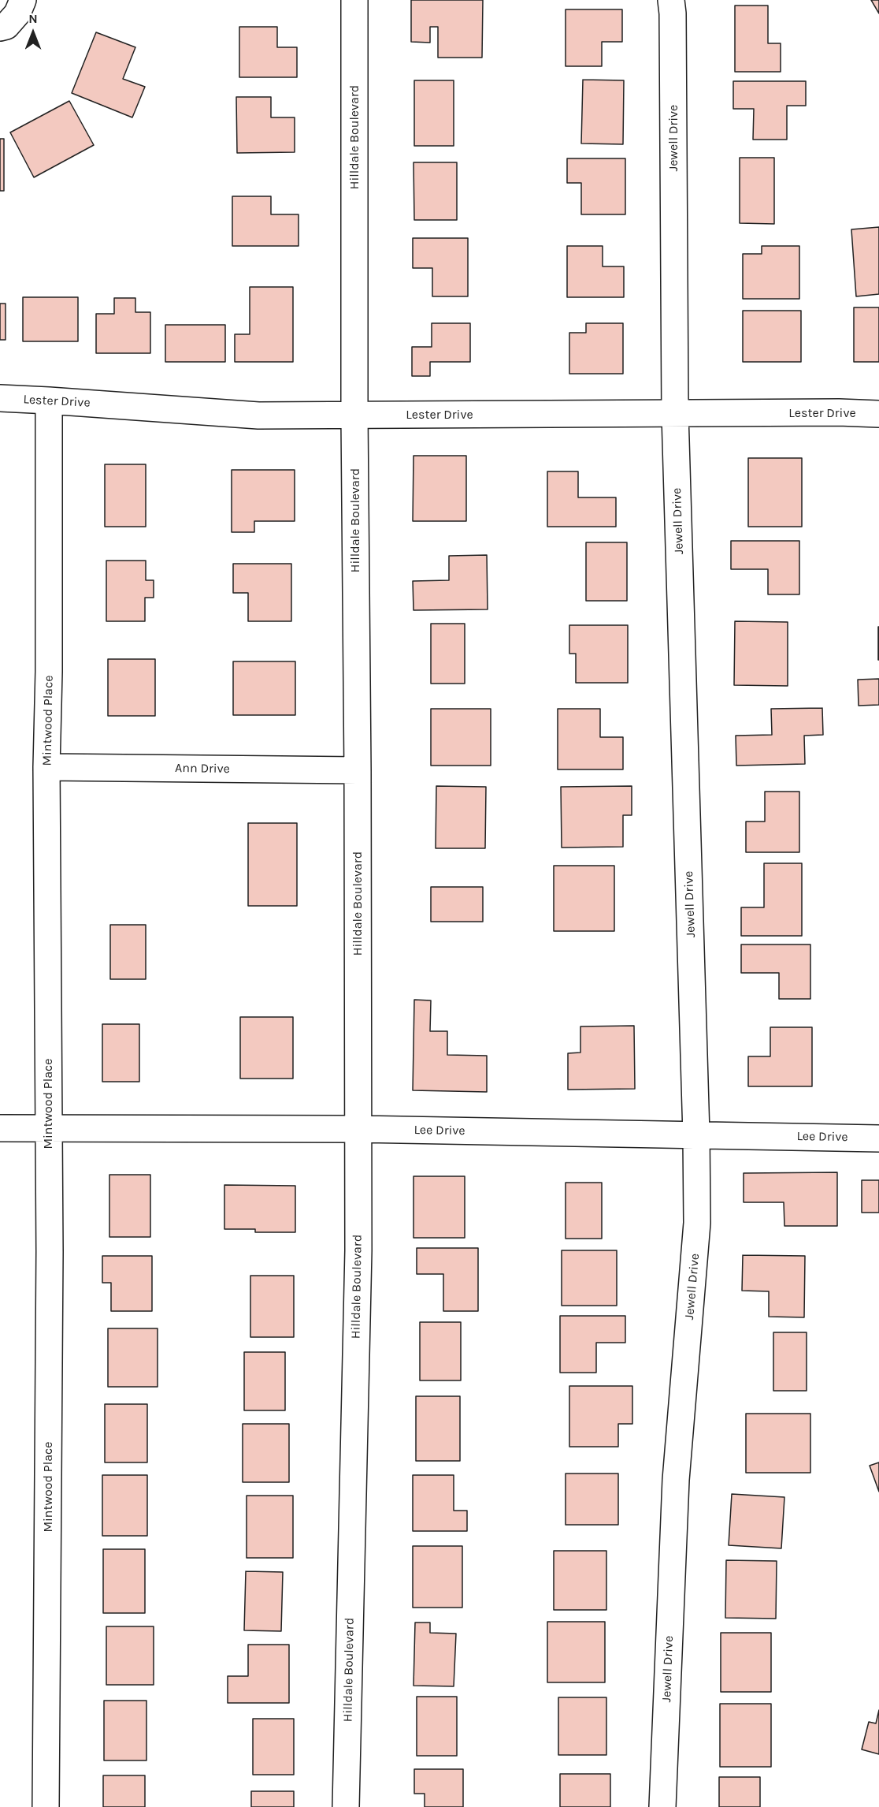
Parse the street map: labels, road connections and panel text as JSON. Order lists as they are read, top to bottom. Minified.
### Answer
{"streets":{"street":["Hilldale Boulevard","Jewell Drive","Lester Drive","Mintwood Place","Ann Drive","Lee Drive"]},"crossings":[["Hilldale Boulevard","Lester Drive"],["Hilldale Boulevard","Ann Drive"],["Hilldale Boulevard","Lee Drive"],["Jewell Drive","Lester Drive"],["Jewell Drive","Lee Drive"],["Lester Drive","Mintwood Place"],["Mintwood Place","Ann Drive"],["Mintwood Place","Lee Drive"]],"north":"top"}
